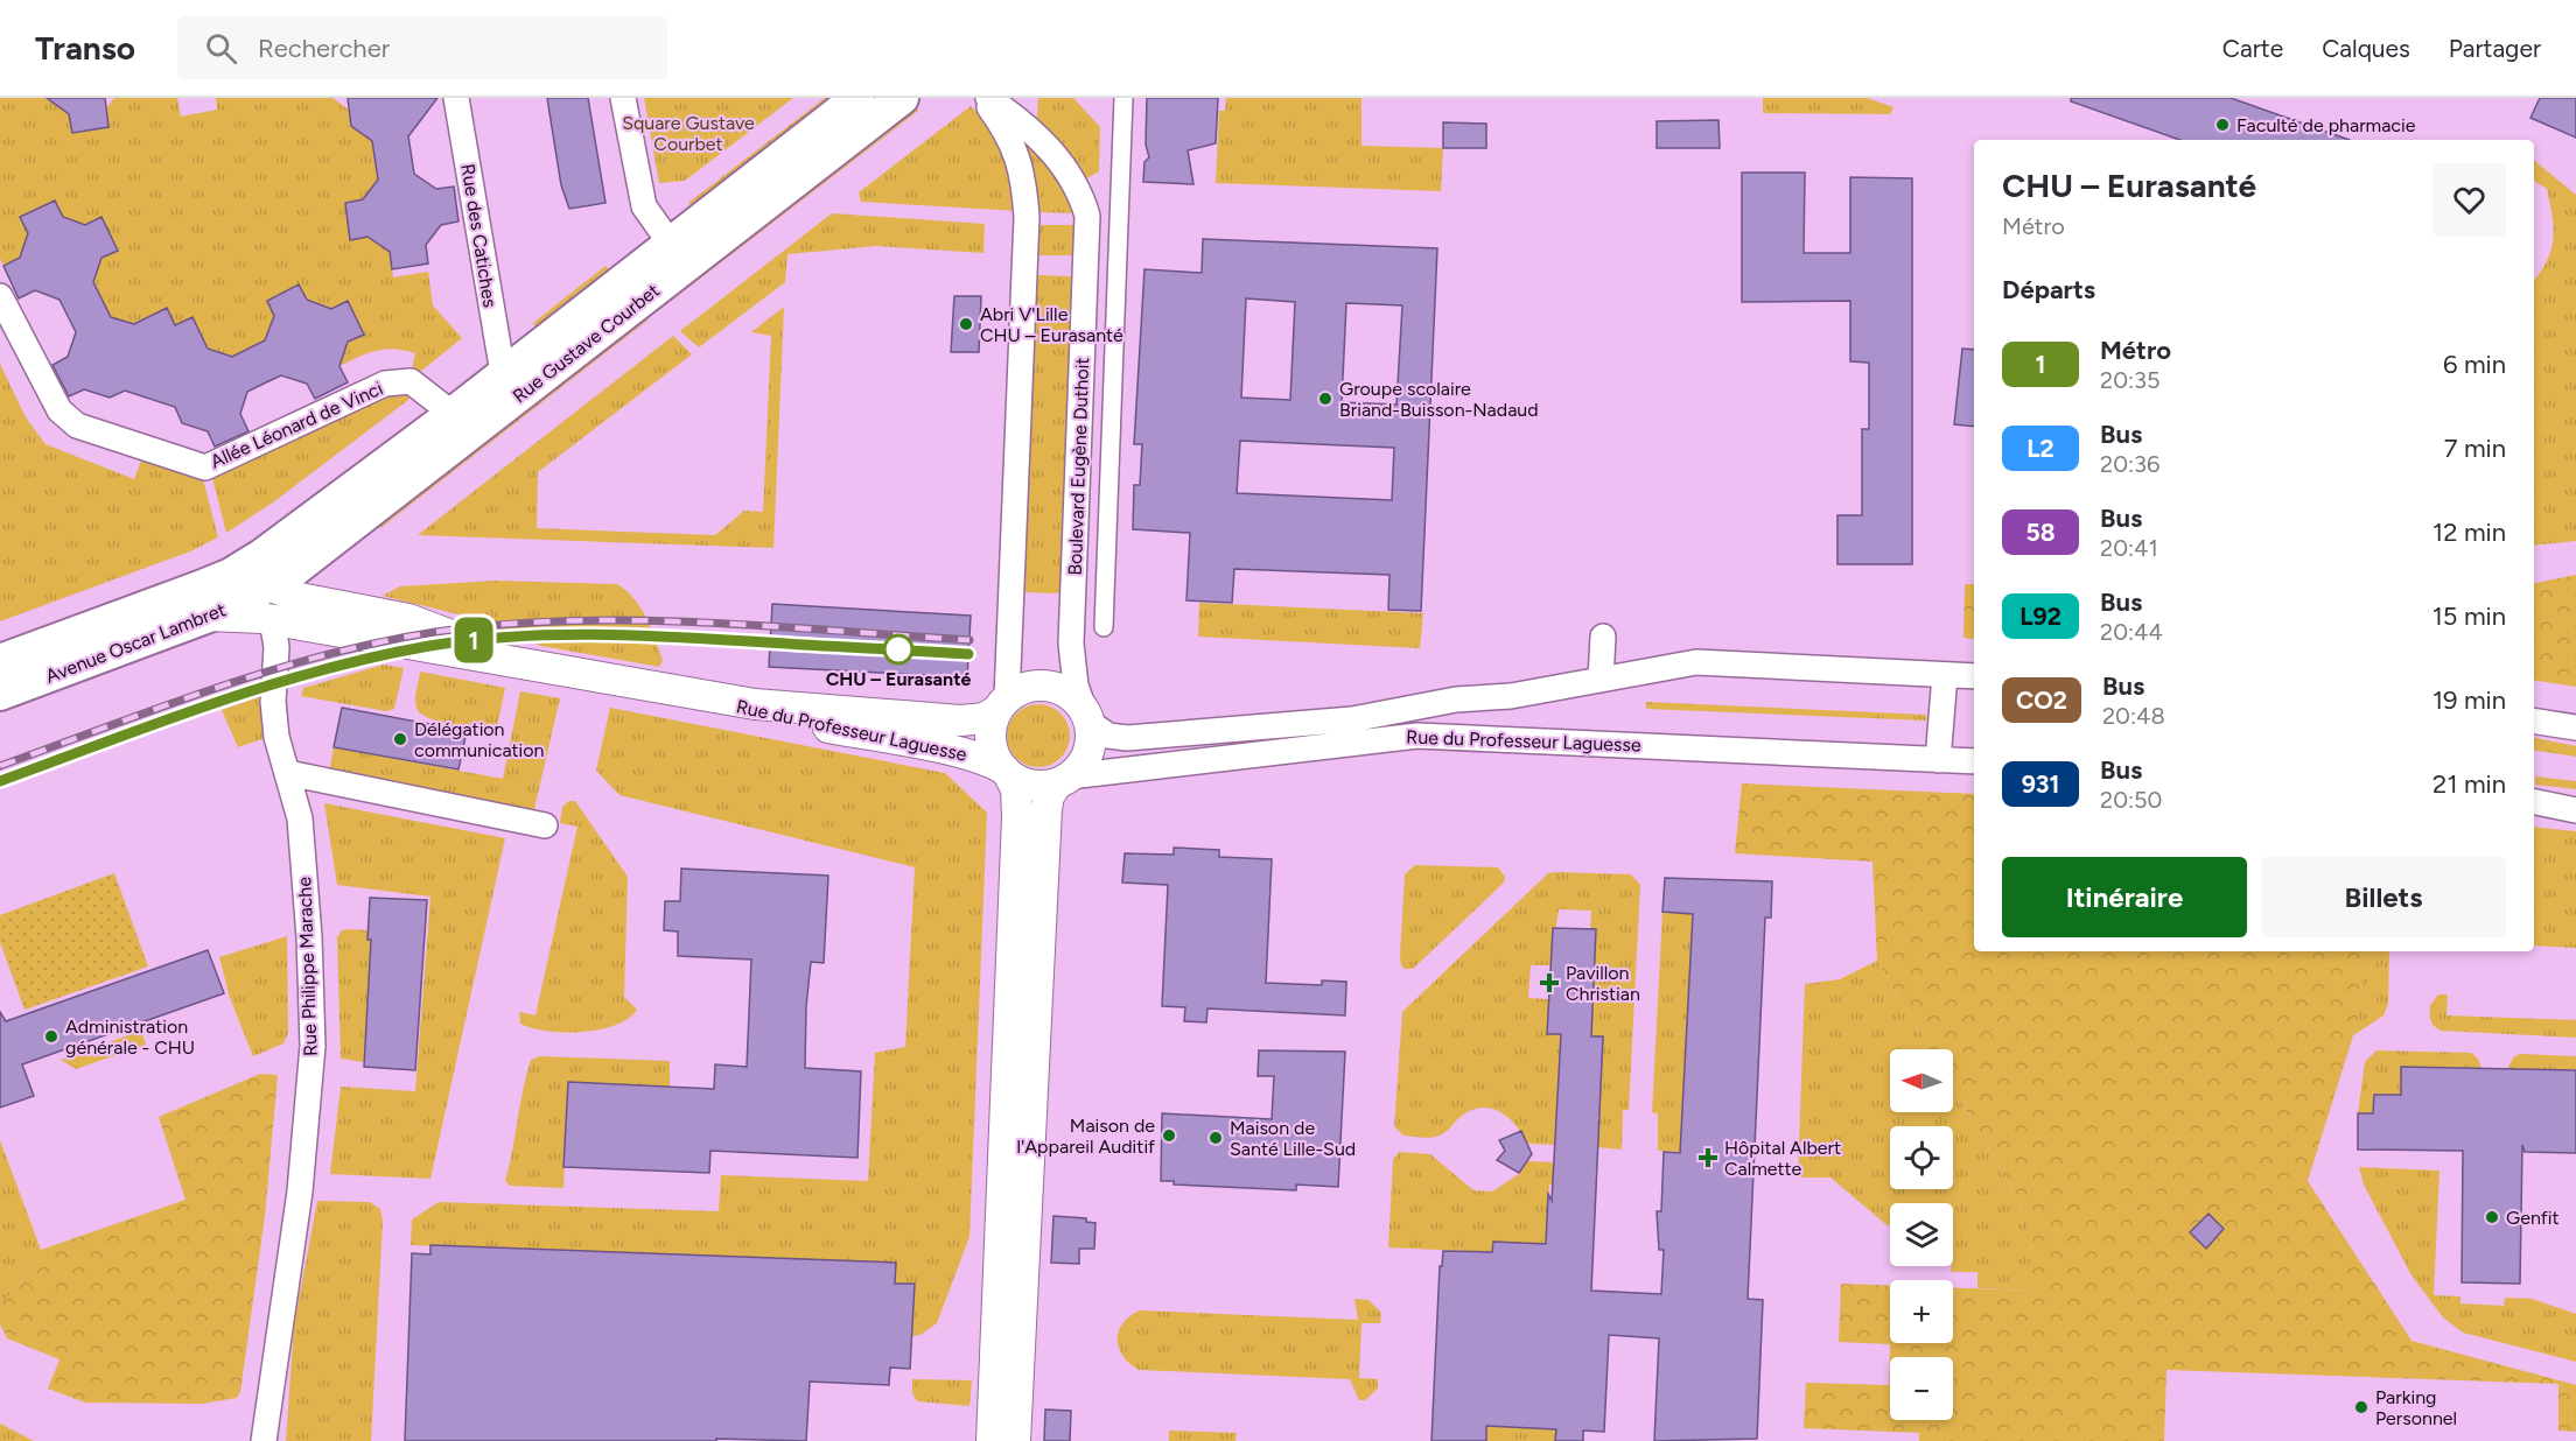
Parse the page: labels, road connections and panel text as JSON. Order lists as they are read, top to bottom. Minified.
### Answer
{"streets":{"main road":["Rue Gustave Courbet","Avenue Oscar Lambret"],"street":["Rue des Catiches","Allée Léonard de Vinci","Boulevard Eugène Duthoit","Rue du Professeur Laguesse","Rue Philippe Marache"]},"crossings":[["Rue des Catiches","Rue Gustave Courbet"],["Rue Gustave Courbet","Allée Léonard de Vinci"],["Rue Gustave Courbet","Avenue Oscar Lambret"],["Rue Gustave Courbet","Rue du Professeur Laguesse"],["Boulevard Eugène Duthoit","Rue du Professeur Laguesse"],["Avenue Oscar Lambret","Rue du Professeur Laguesse"],["Rue du Professeur Laguesse","Rue Philippe Marache"]],"parks":["Square Gustave Courbet"],"places":{"other":["Faculté de pharmacie","Abri V'Lille CHU – Eurasanté","Groupe scolaire Briand-Buisson-Nadaud","CHU – Eurasanté","Délégation communication","Administration générale - CHU","Maison de l'Appareil Auditif","Maison de Santé Lille-Sud","Genfit","Parking Personnel"],"health":["Pavillon Christian","Hôpital Albert Calmette"]},"lines":["metro line 1"],"north":"left","page":{"header":"Transo","search":"Rechercher","nav":["Carte","Calques","Partager"],"on_map":"1","heading":[["CHU – Eurasanté","Métro"],"Départs"],"list":[{"mark":"1","name":"Métro","note":"20:35","value":"6 min"},{"mark":"L2","name":"Bus","note":"20:36","value":"7 min"},{"mark":"58","name":"Bus","note":"20:41","value":"12 min"},{"mark":"L92","name":"Bus","note":"20:44","value":"15 min"},{"mark":"CO2","name":"Bus","note":"20:48","value":"19 min"},{"mark":"931","name":"Bus","note":"20:50","value":"21 min"}],"buttons":["Itinéraire","Billets"],"map_buttons":["+","−"]}}
